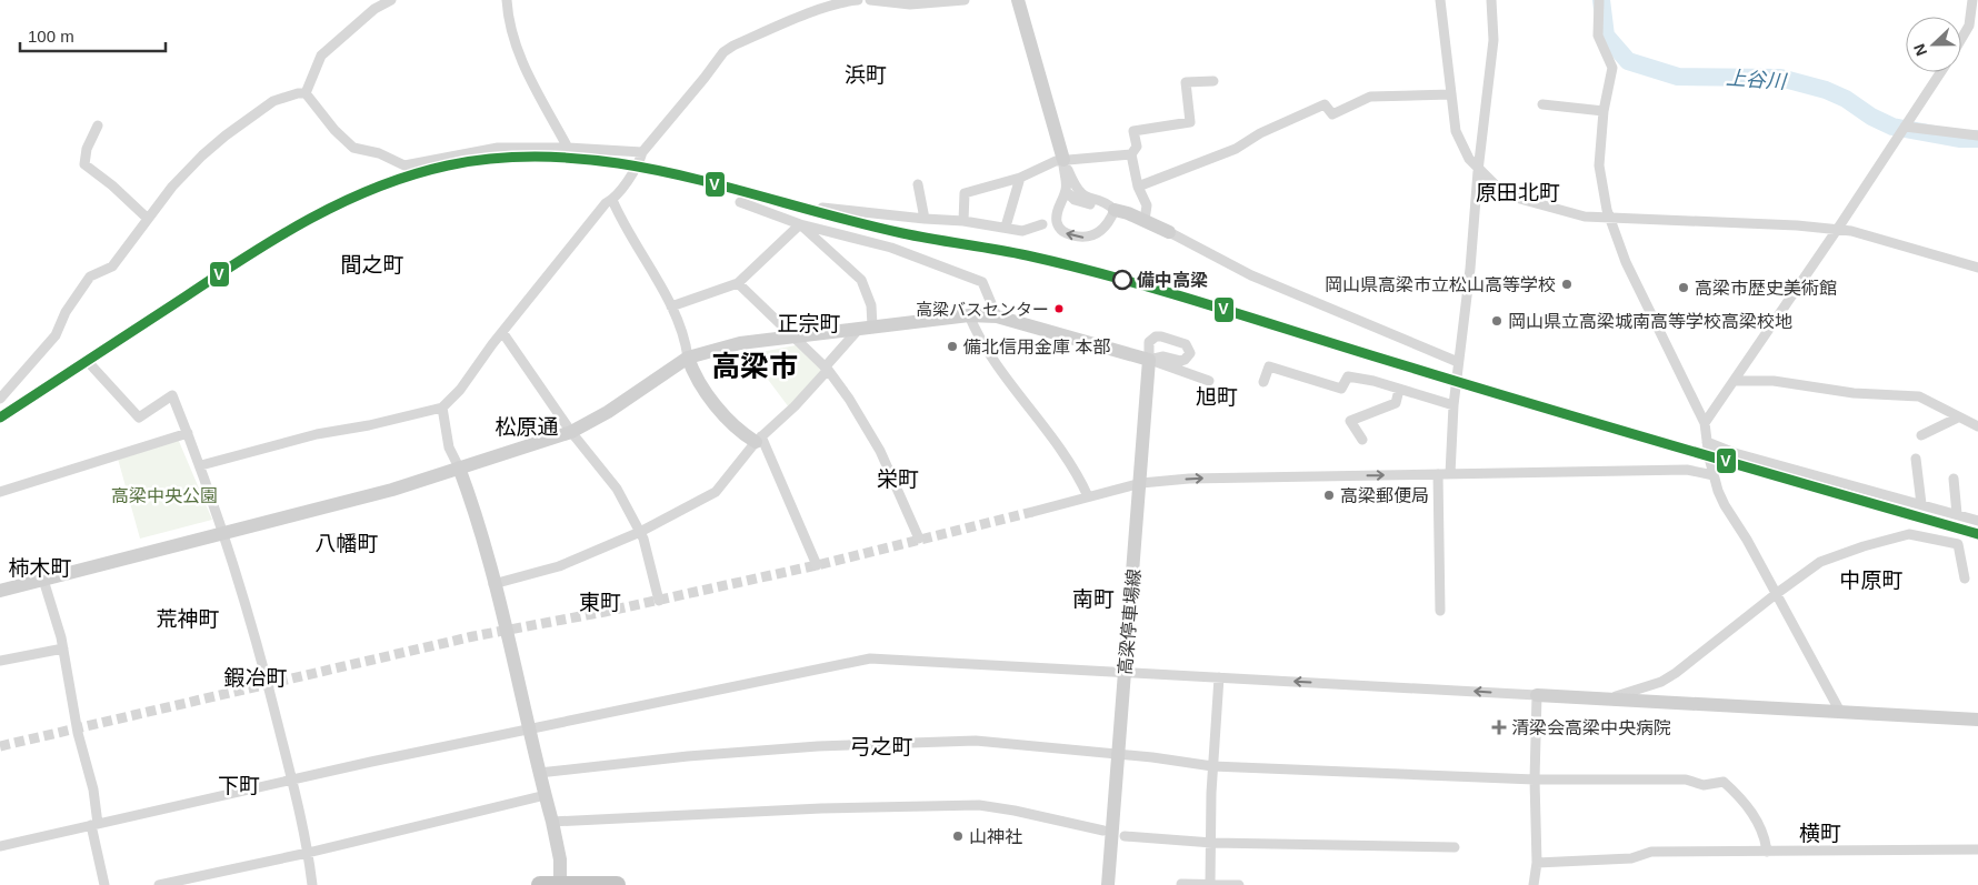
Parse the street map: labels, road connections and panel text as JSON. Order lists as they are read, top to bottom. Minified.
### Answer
{"streets":{"street":["高梁停車場線"]},"districts":["浜町","原田北町","間之町","正宗町","高梁市","旭町","松原通","栄町","八幡町","柿木町","中原町","南町","東町","荒神町","鍜冶町","弓之町","下町","横町"],"water":["上谷川"],"parks":["高梁中央公園"],"places":{"other":["備中高梁","岡山県高梁市立松山高等学校","高梁市歴史美術館","高梁バスセンター","岡山県立高梁城南高等学校高梁校地","備北信用金庫 本部","高梁郵便局","山神社"],"health":["清梁会高梁中央病院"]},"lines":["transit line V"],"scale_bar":"100 m","north":"left"}
